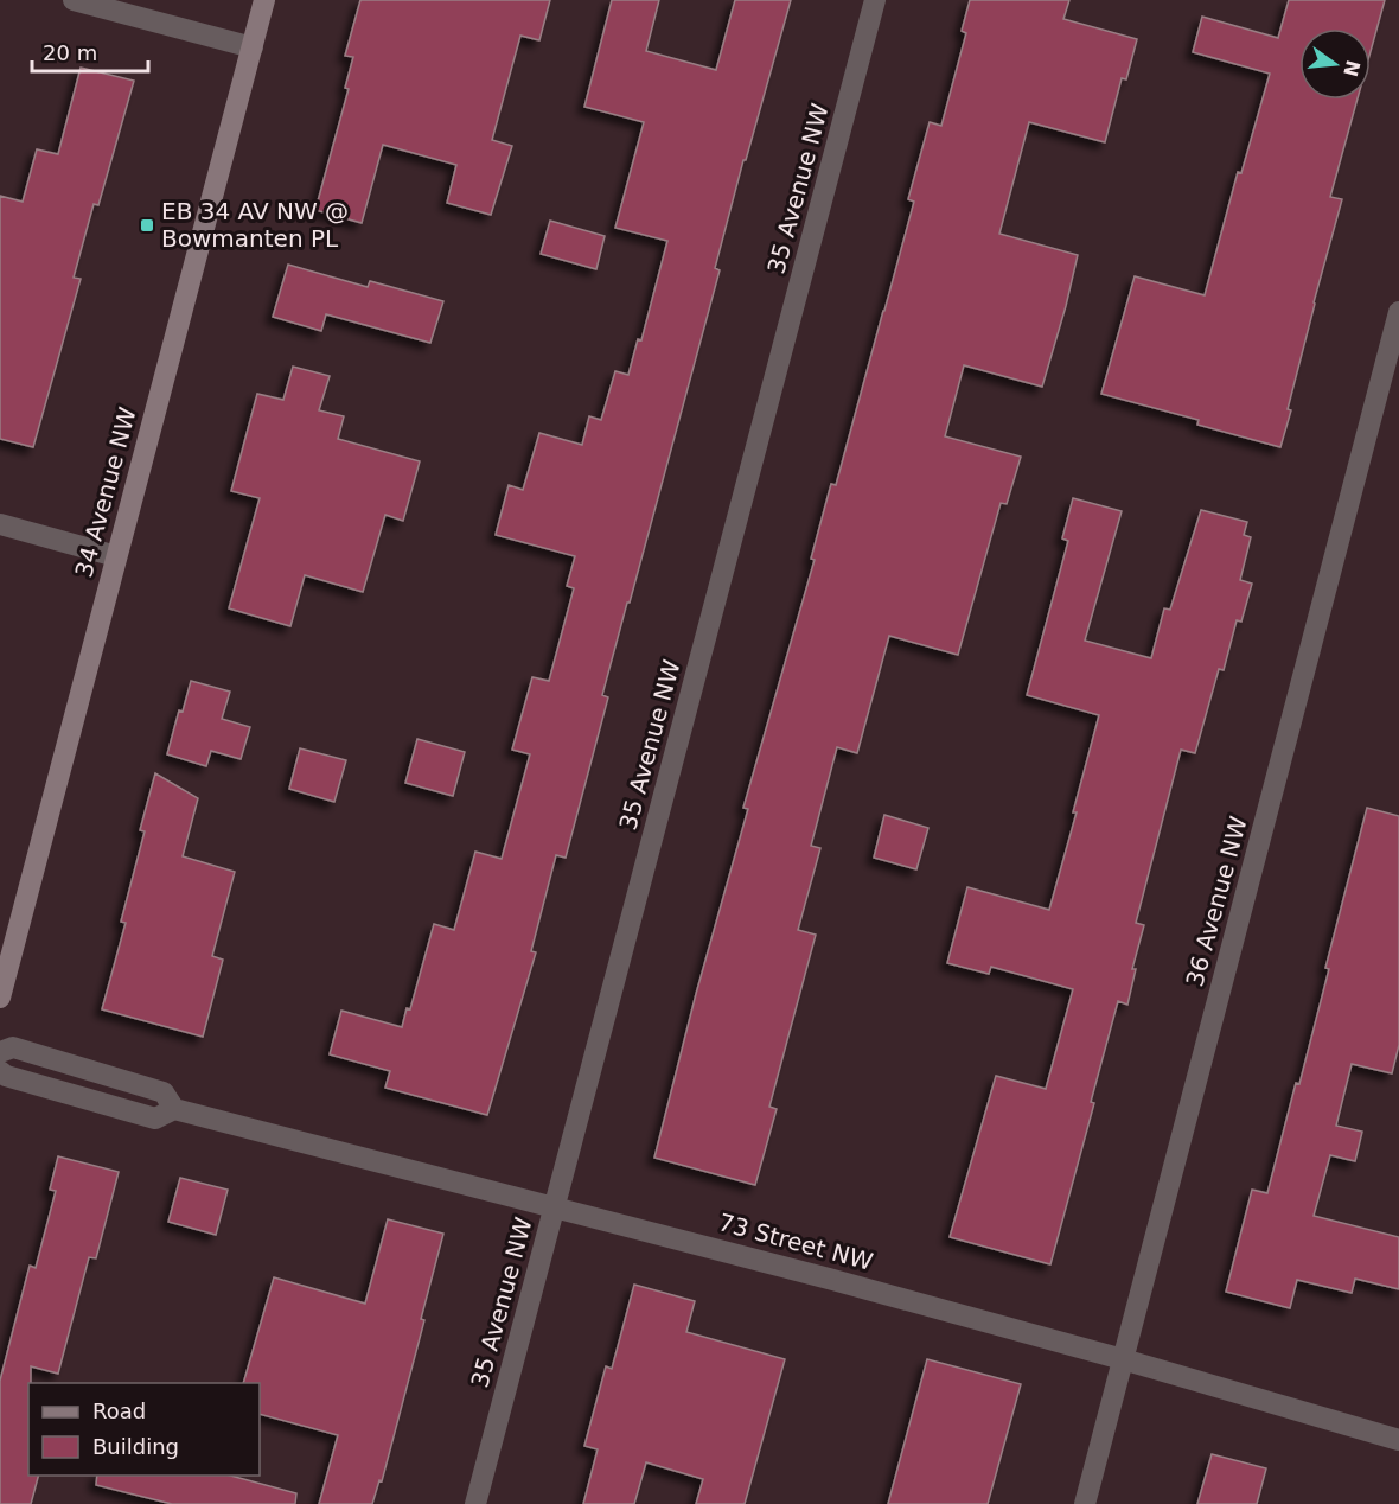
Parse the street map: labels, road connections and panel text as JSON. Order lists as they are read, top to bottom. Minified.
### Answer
{"streets":{"street":["35 Avenue NW","34 Avenue NW","36 Avenue NW","73 Street NW"]},"crossings":[["35 Avenue NW","73 Street NW"],["36 Avenue NW","73 Street NW"]],"places":{"transit":["EB 34 AV NW @ Bowmanten PL"]},"legend":["Road","Building"],"scale_bar":"20 m","north":"right"}
